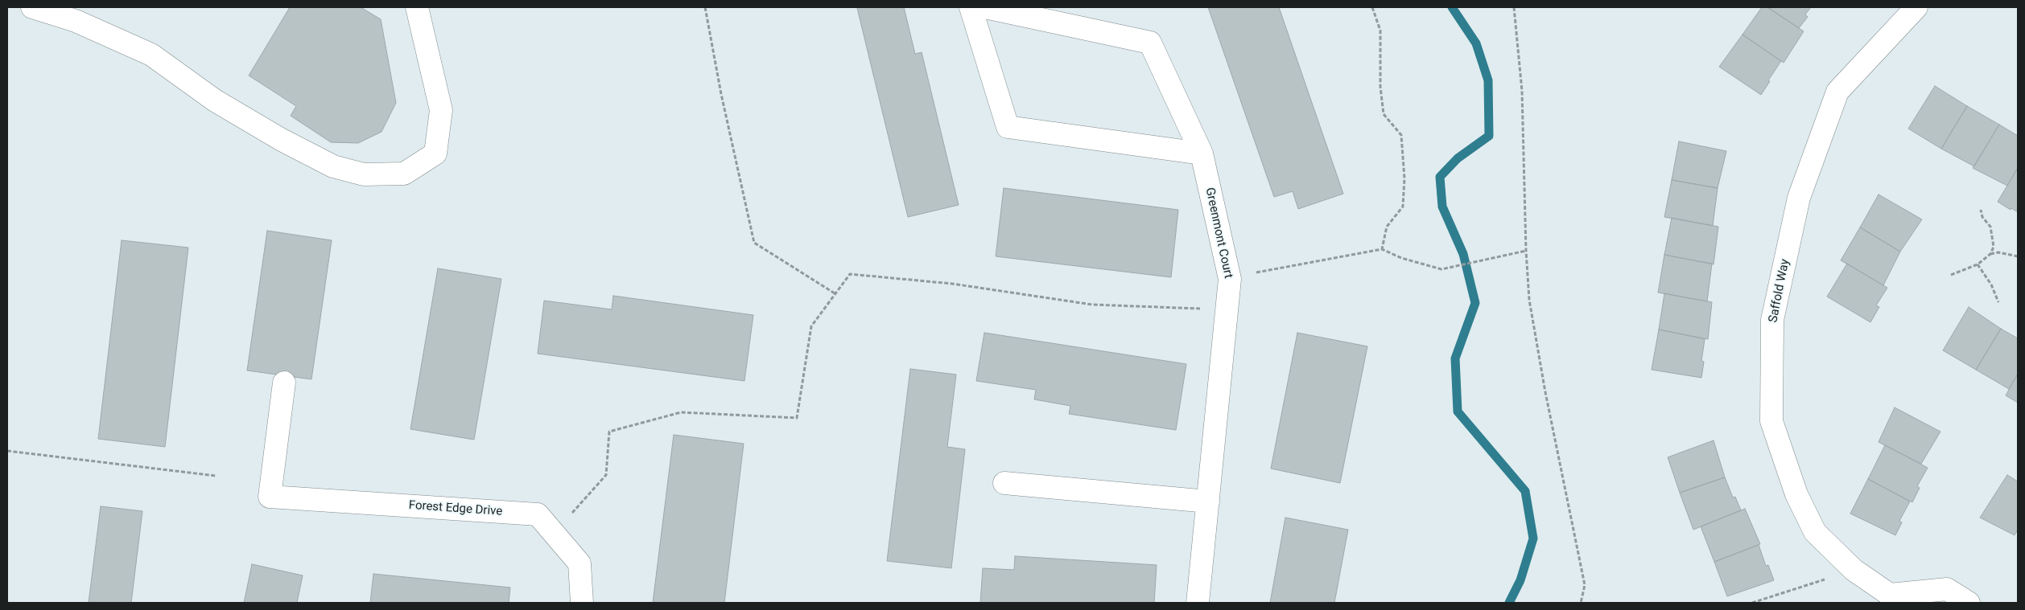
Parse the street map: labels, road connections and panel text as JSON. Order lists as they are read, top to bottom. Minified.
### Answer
{"streets":{"street":["Greenmont Court","Saffold Way","Forest Edge Drive"]}}
